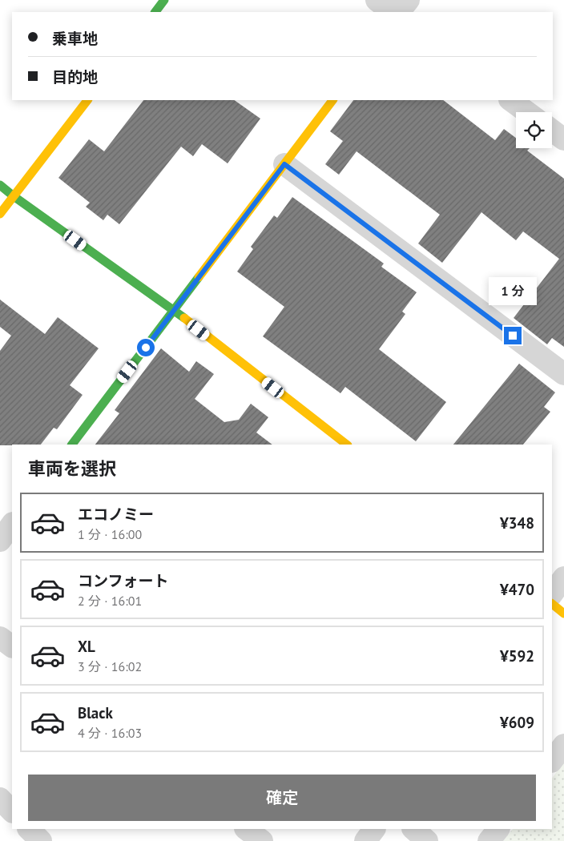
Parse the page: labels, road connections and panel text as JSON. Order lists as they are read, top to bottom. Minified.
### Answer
{"page":{"banner":["乗車地","目的地"],"bubble":"1 分","heading":"車両を選択","list":[{"name":"エコノミー","note":"1 分 · 16:00","value":"¥348"},{"name":"コンフォート","note":"2 分 · 16:01","value":"¥470"},{"name":"XL","note":"3 分 · 16:02","value":"¥592"},{"name":"Black","note":"4 分 · 16:03","value":"¥609"}],"buttons":"確定"}}
